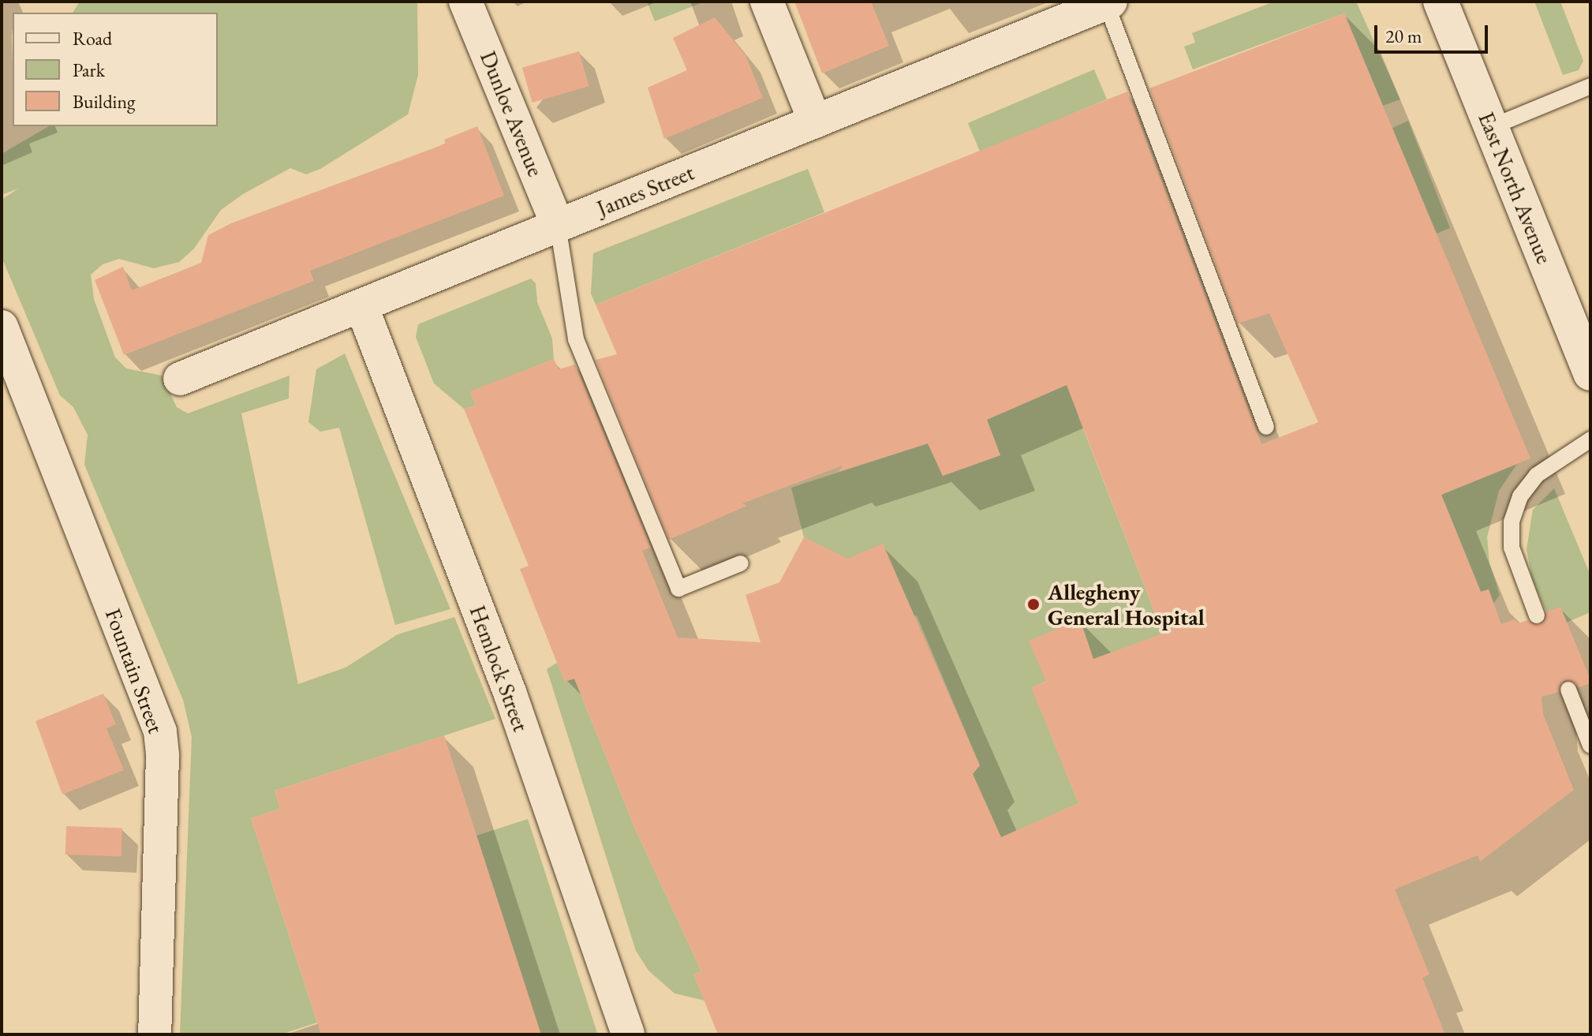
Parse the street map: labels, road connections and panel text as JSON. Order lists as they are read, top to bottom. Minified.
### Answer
{"streets":{"main road":["East North Avenue"],"street":["Dunloe Avenue","James Street","Hemlock Street","Fountain Street"]},"crossings":[["Dunloe Avenue","James Street"],["James Street","Hemlock Street"]],"places":["Allegheny General Hospital"],"legend":["Road","Park","Building"],"scale_bar":"20 m"}
